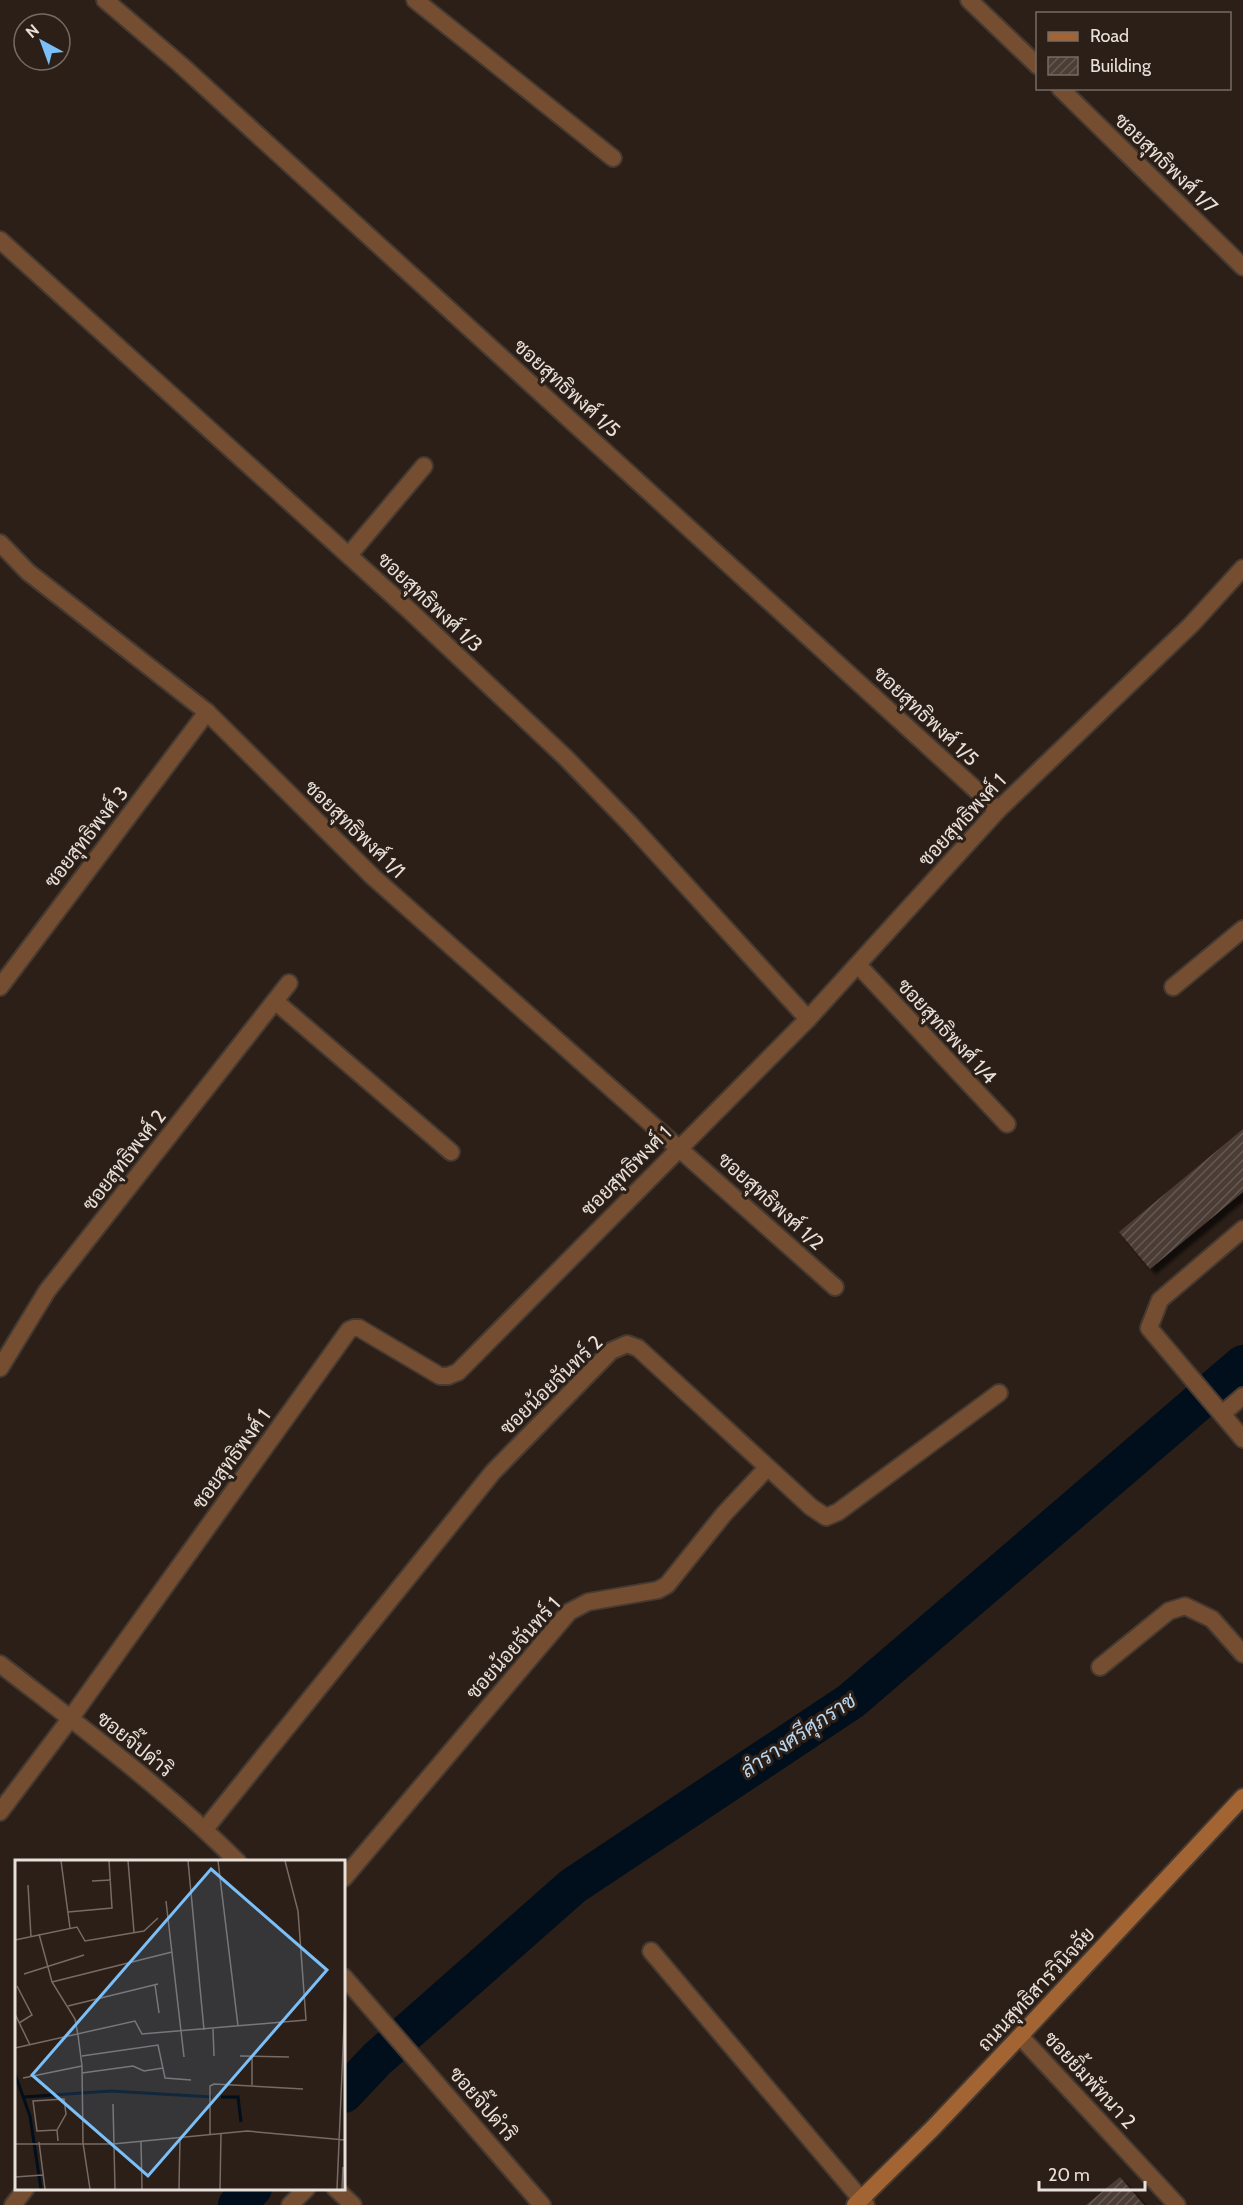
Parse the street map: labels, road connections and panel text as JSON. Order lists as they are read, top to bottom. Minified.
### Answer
{"streets":{"main road":["ถนนสุทธิสารวินิจฉัย"],"street":["ซอยสุทธิพงศ์ 1/7","ซอยสุทธิพงศ์ 1/5","ซอยสุทธิพงศ์ 1/3","ซอยสุทธิพงศ์ 1","ซอยสุทธิพงศ์ 1/1","ซอยสุทธิพงศ์ 3","ซอยสุทธิพงศ์ 1/4","ซอยสุทธิพงศ์ 2","ซอยสุทธิพงศ์ 1/2","ซอยน้อยจันทร์ 2","ซอยน้อยจันทร์ 1","ซอยจิ๊ปดำริ","ซอยยิ้มพัทนา 2"]},"crossings":[["ซอยสุทธิพงศ์ 1/5","ซอยสุทธิพงศ์ 1"],["ซอยสุทธิพงศ์ 1/3","ซอยสุทธิพงศ์ 1"],["ซอยสุทธิพงศ์ 1","ซอยสุทธิพงศ์ 1/1"],["ซอยสุทธิพงศ์ 1","ซอยสุทธิพงศ์ 1/4"],["ซอยสุทธิพงศ์ 1","ซอยสุทธิพงศ์ 1/2"],["ซอยสุทธิพงศ์ 1","ซอยจิ๊ปดำริ"],["ซอยสุทธิพงศ์ 1/1","ซอยสุทธิพงศ์ 3"],["ซอยสุทธิพงศ์ 1/1","ซอยสุทธิพงศ์ 1/2"],["ซอยน้อยจันทร์ 2","ซอยน้อยจันทร์ 1"],["ซอยน้อยจันทร์ 2","ซอยจิ๊ปดำริ"],["ถนนสุทธิสารวินิจฉัย","ซอยยิ้มพัทนา 2"]],"water":["ลำรางศรีศุภราช"],"legend":["Road","Building"],"scale_bar":"20 m","north":"top left"}
